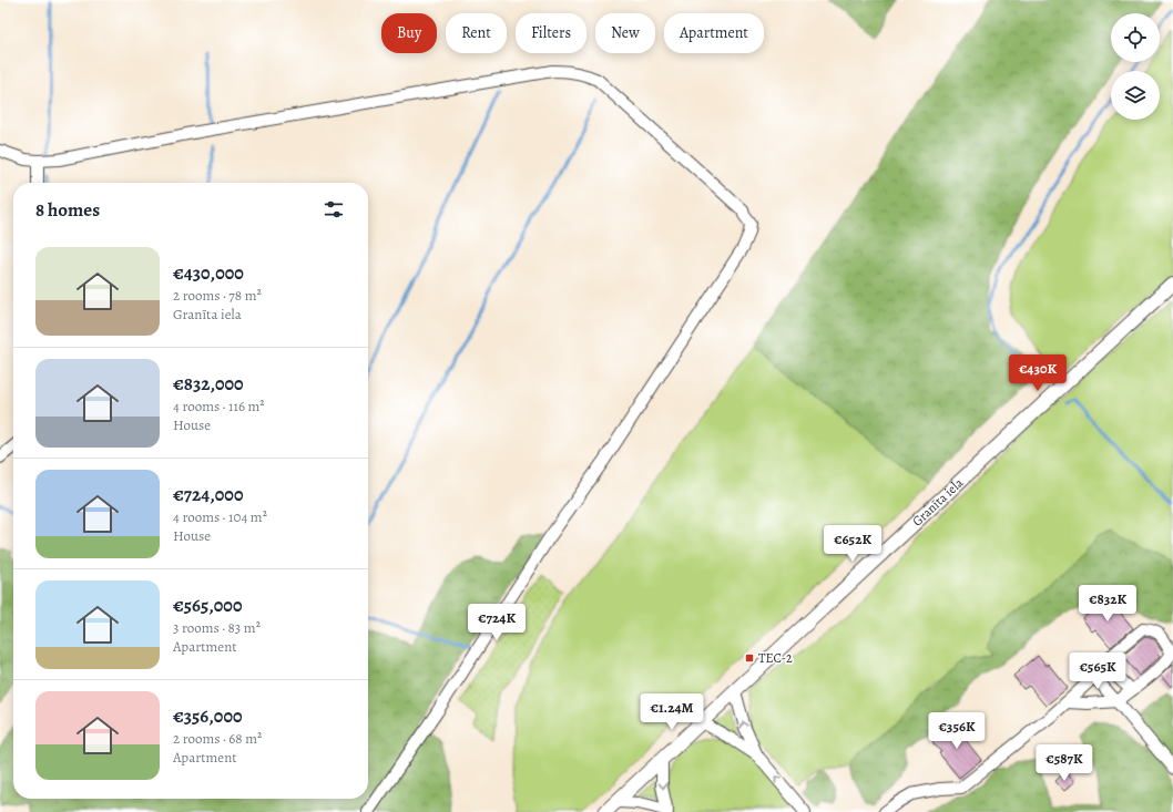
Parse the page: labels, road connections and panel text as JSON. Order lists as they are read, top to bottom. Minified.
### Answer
{"streets":{"main road":["Granīta iela"]},"places":{"transit":["TEC-2"]},"page":{"chip":["Buy","Rent","Filters","New","Apartment"],"heading":"8 homes","list":[{"name":"€430,000","note":"2 rooms · 78 m² · Granīta iela"},{"name":"€832,000","note":"4 rooms · 116 m² · House"},{"name":"€724,000","note":"4 rooms · 104 m² · House"},{"name":"€565,000","note":"3 rooms · 83 m² · Apartment"},{"name":"€356,000","note":"2 rooms · 68 m² · Apartment"}],"price":["€430K","€652K","€832K","€724K","€565K","€1.24M","€356K","€587K"]}}
